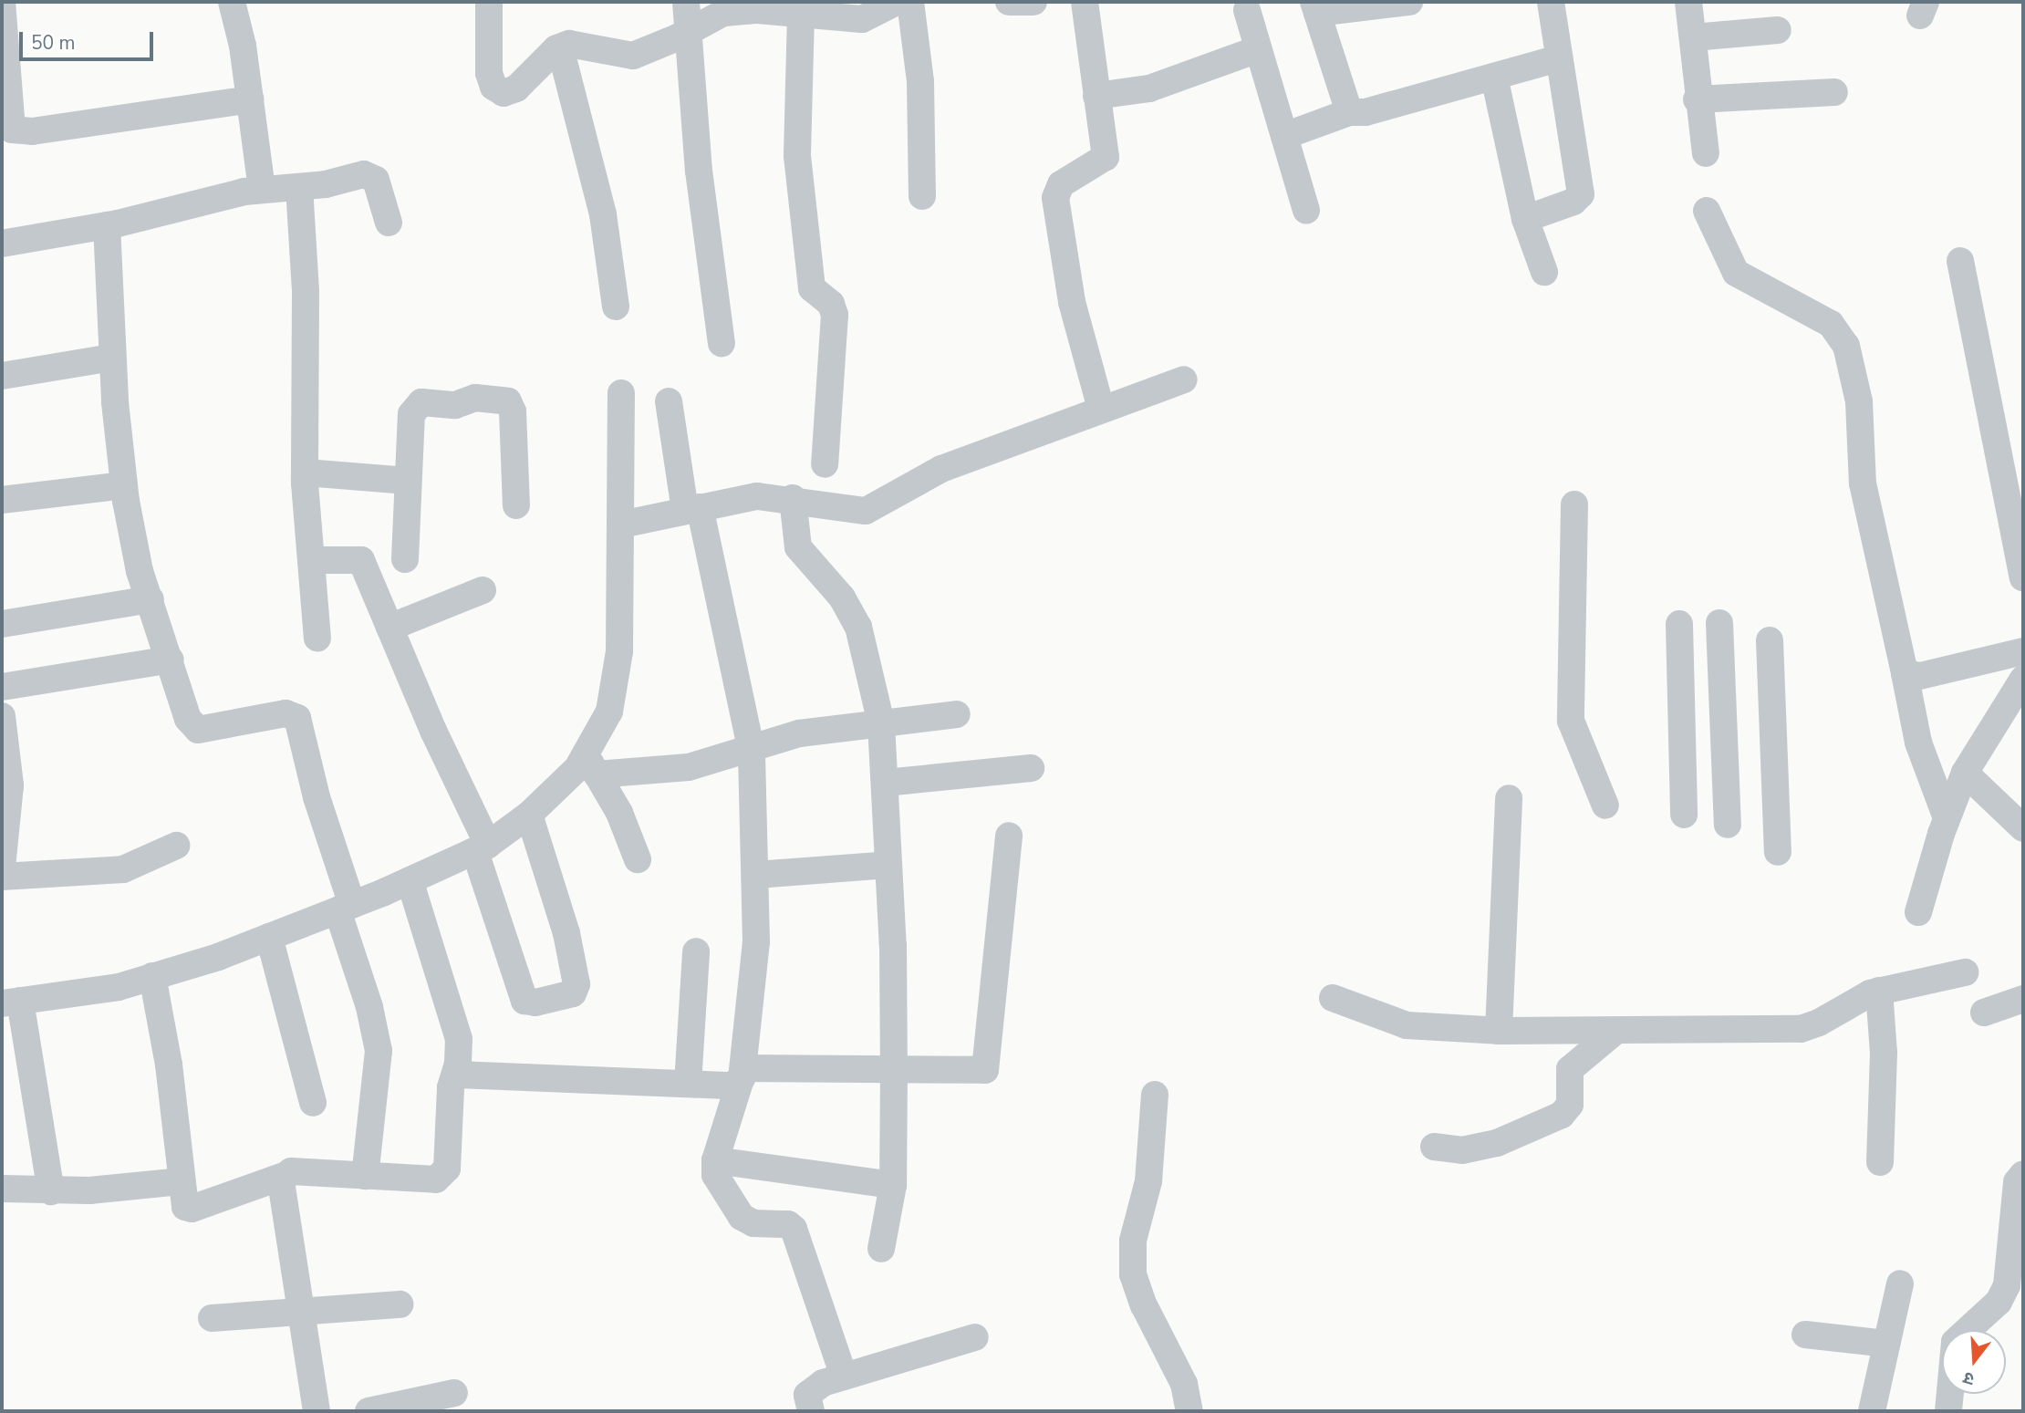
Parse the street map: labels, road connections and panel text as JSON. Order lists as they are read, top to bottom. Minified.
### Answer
{"scale_bar":"50 m","north":"bottom"}
